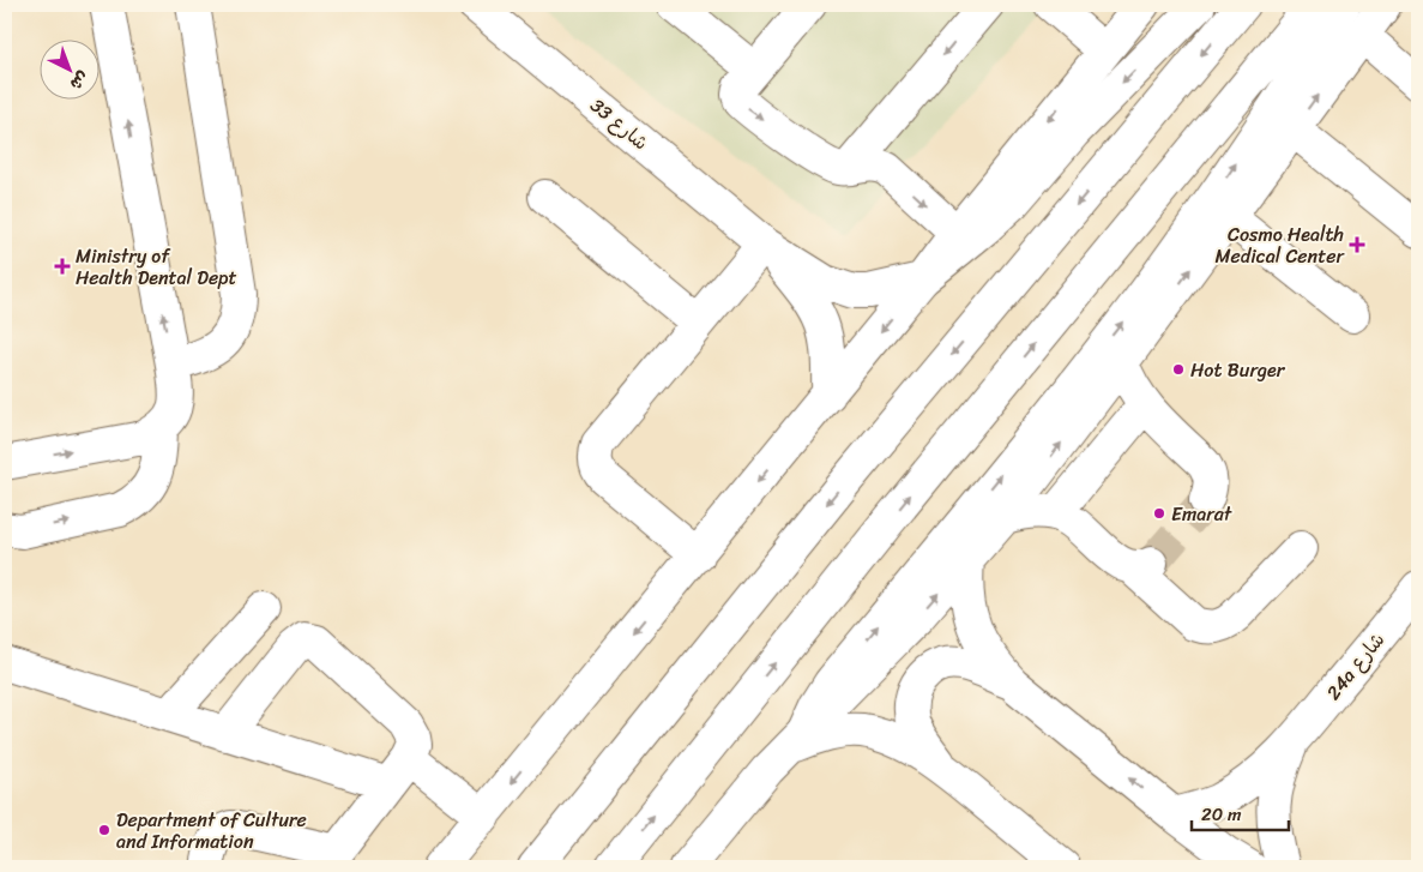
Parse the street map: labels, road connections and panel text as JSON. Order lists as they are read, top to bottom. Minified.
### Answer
{"streets":{"main road":["شارع 33","24a شارع"]},"places":{"health":["Cosmo Health Medical Center","Ministry of Health Dental Dept"],"other":["Hot Burger","Emarat","Department of Culture and Information"]},"scale_bar":"20 m","north":"bottom right"}
